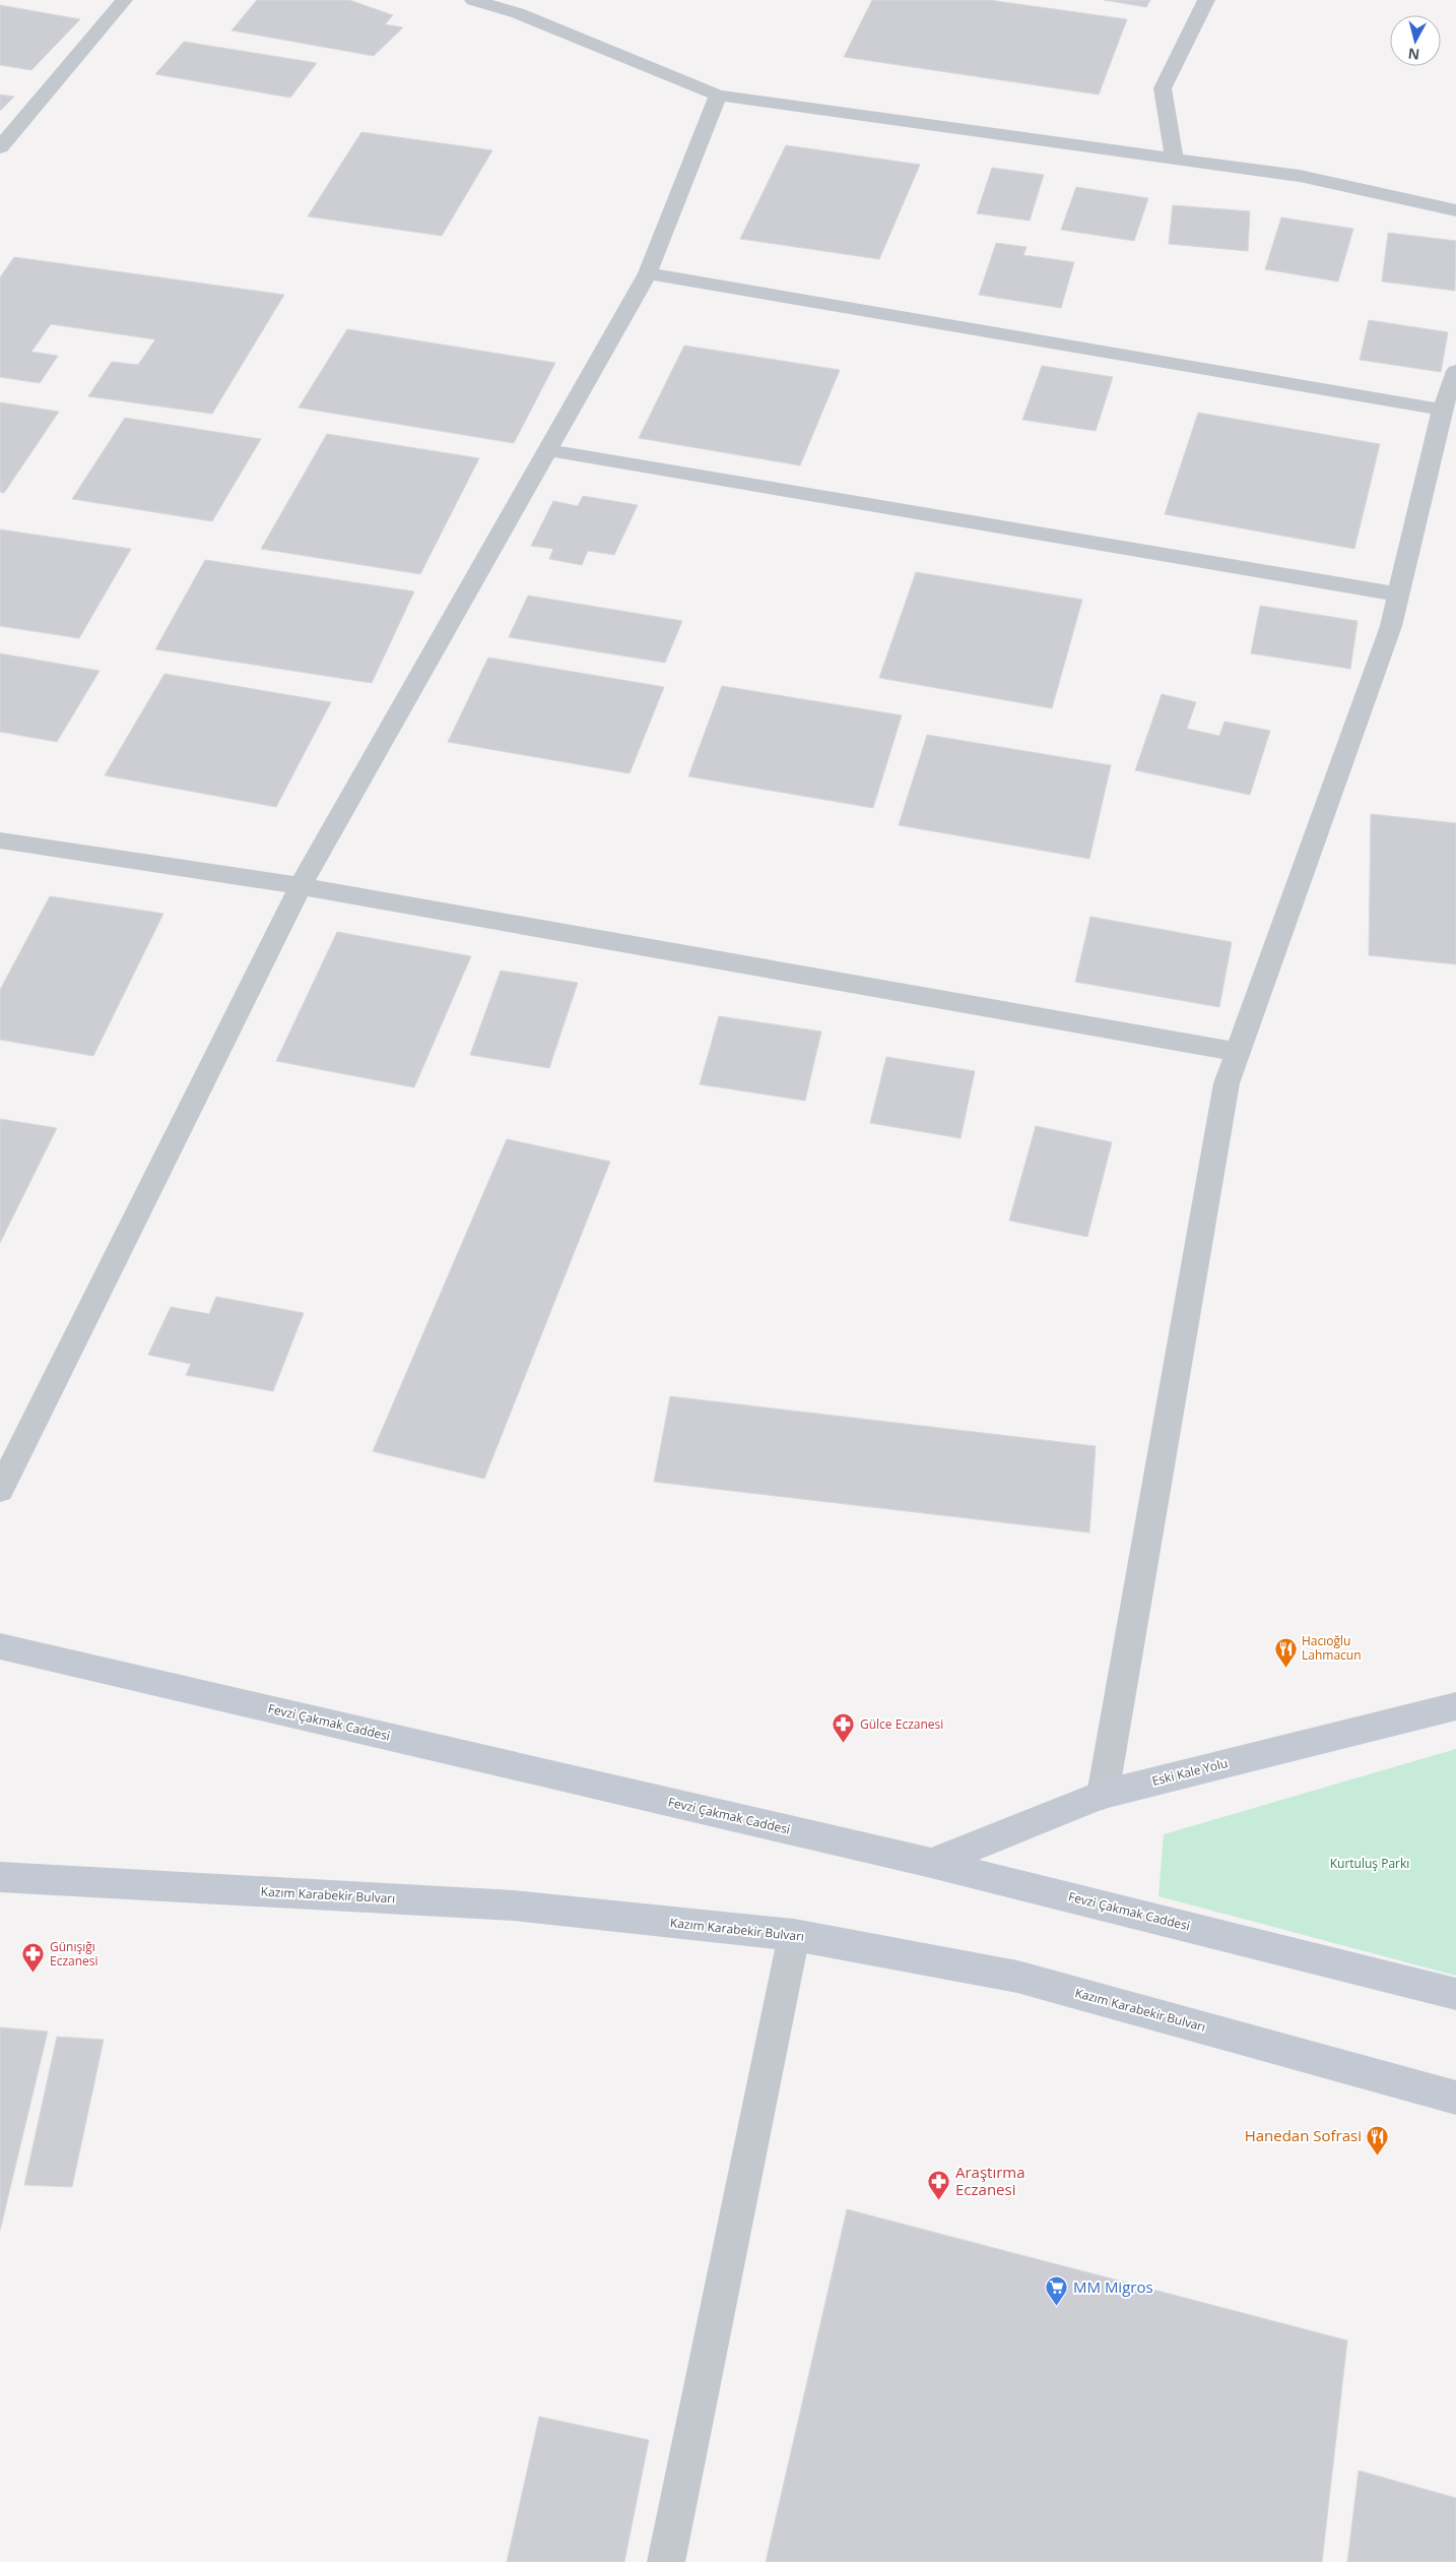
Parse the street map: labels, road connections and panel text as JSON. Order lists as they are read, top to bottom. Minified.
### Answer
{"streets":{"main road":["Fevzi Çakmak Caddesi","Eski Kale Yolu","Kazım Karabekir Bulvarı"]},"crossings":[["Fevzi Çakmak Caddesi","Eski Kale Yolu"]],"parks":["Kurtuluş Parkı"],"places":{"restaurant":["Hacıoğlu Lahmacun","Hanedan Sofrasi"],"pharmacy":["Gülce Eczanesi","Günışığı Eczanesi","Araştırma Eczanesi"],"supermarket":["MM Migros"]},"north":"bottom"}
